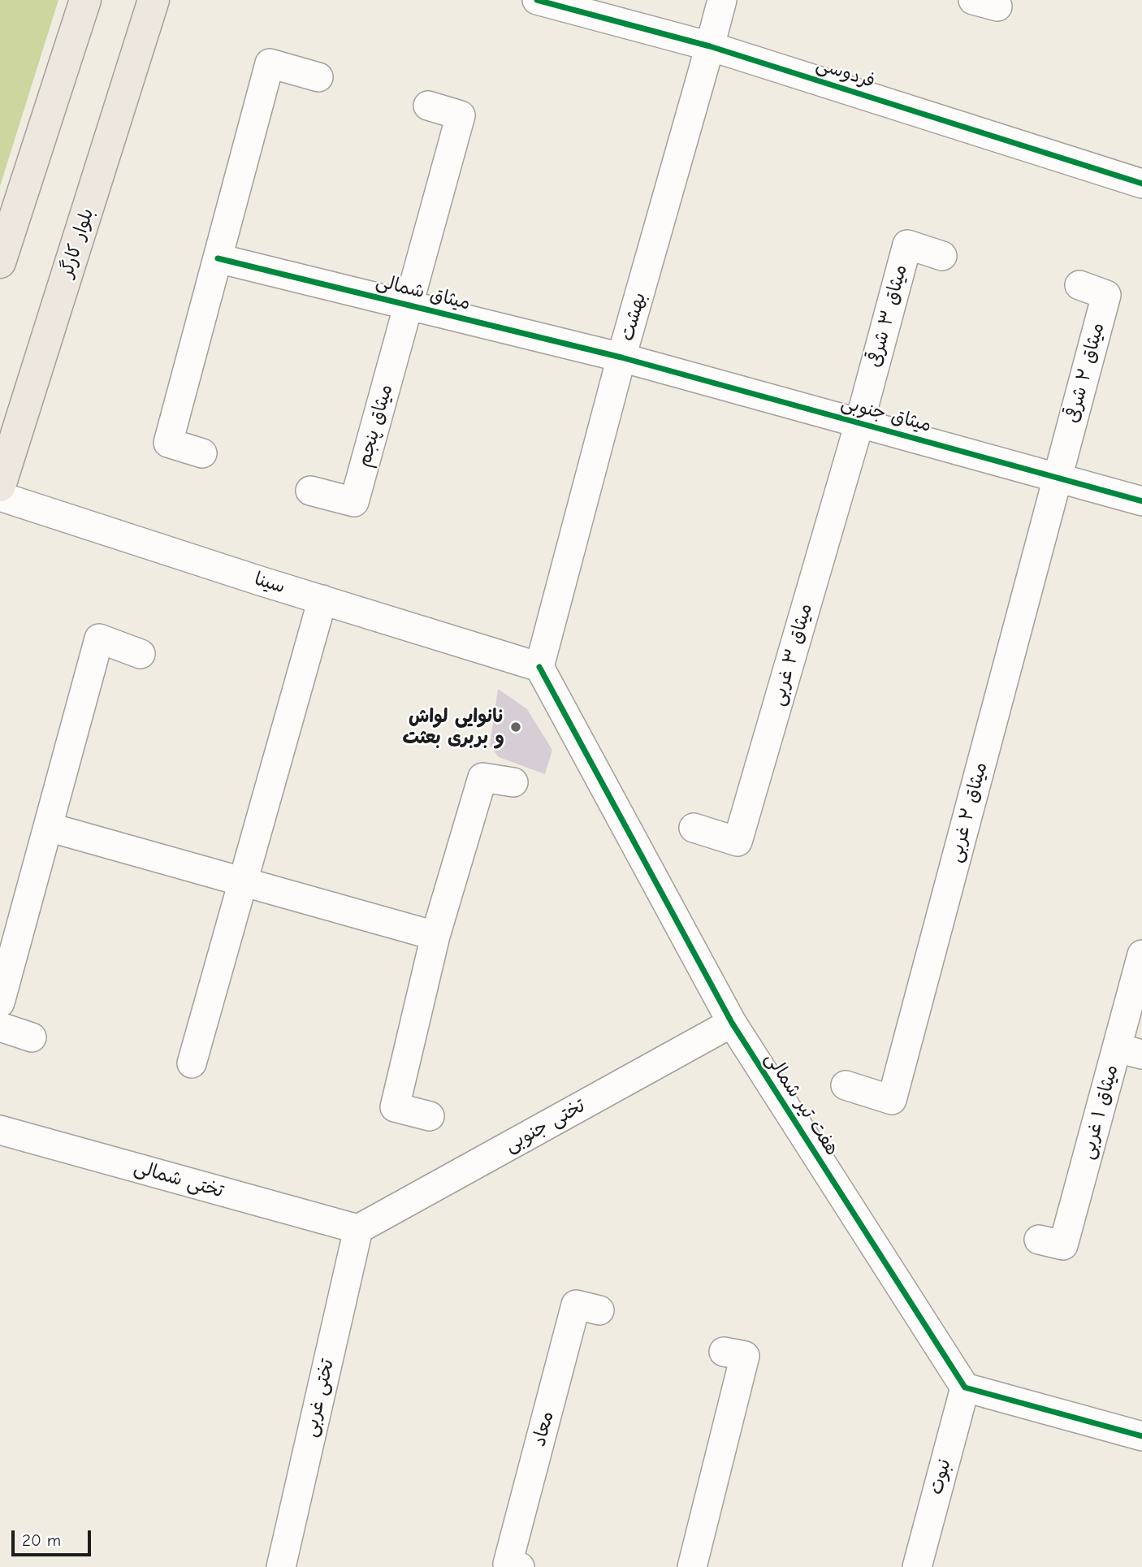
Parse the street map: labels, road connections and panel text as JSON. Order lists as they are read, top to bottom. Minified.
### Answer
{"streets":{"main road":["بلوار کارگر"],"street":["فردوسی","میثاق شمالی","میثاق ۳ شرقی","بهشت","میثاق ۲ شرقی","میثاق جنوبی","میثاق پنجم","سینا","میثاق ۳ غربی","میثاق ۲ غربی","هفت تیر شمالی","میثاق ۱ غربی","تختی جنوبی","تختی شمالی","تختی غربی","معاد","نبوت"]},"crossings":[["فردوسی","بهشت"],["میثاق شمالی","بهشت"],["میثاق شمالی","میثاق جنوبی"],["میثاق شمالی","میثاق پنجم"],["میثاق ۳ شرقی","میثاق جنوبی"],["میثاق ۳ شرقی","میثاق ۳ غربی"],["بهشت","میثاق جنوبی"],["بهشت","سینا"],["بهشت","هفت تیر شمالی"],["میثاق ۲ شرقی","میثاق جنوبی"],["میثاق ۲ شرقی","میثاق ۲ غربی"],["میثاق جنوبی","میثاق ۳ غربی"],["میثاق جنوبی","میثاق ۲ غربی"],["سینا","هفت تیر شمالی"],["هفت تیر شمالی","تختی جنوبی"],["هفت تیر شمالی","نبوت"],["تختی جنوبی","تختی شمالی"],["تختی جنوبی","تختی غربی"],["تختی شمالی","تختی غربی"]],"places":["نانوایی لواش و بربری بعثت"],"scale_bar":"20 m"}
